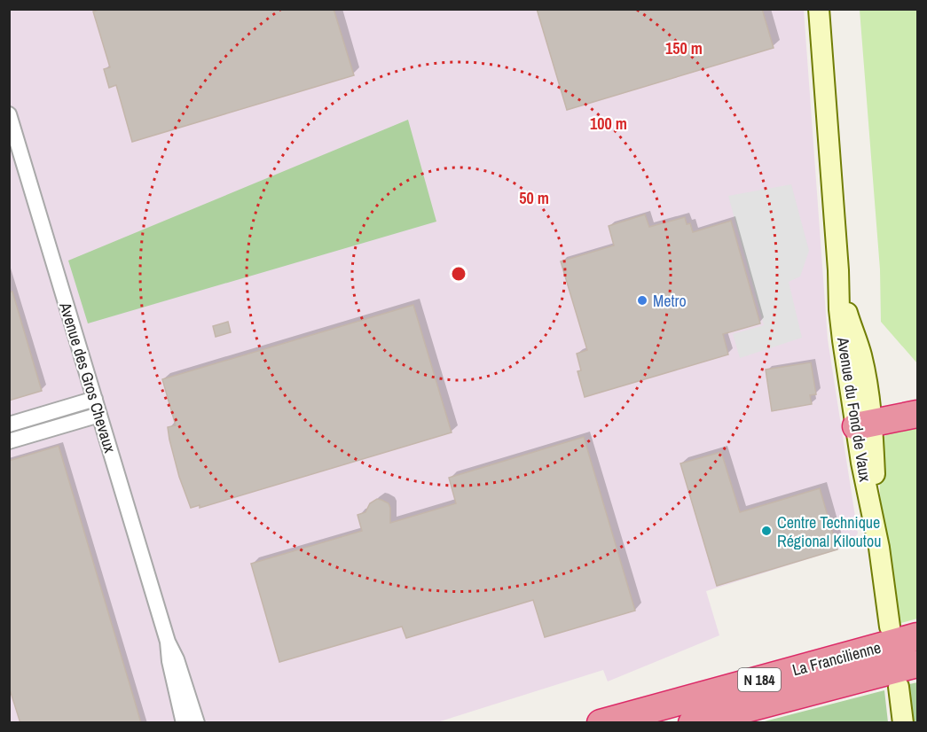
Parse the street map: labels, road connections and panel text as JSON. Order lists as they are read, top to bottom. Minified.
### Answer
{"streets":{"highway":["La Francilienne","N 184"],"street":["Avenue des Gros Chevaux","Avenue du Fond de Vaux"]},"places":["Metro","Centre Technique Régional Kiloutou"],"rings":["150 m","100 m","50 m"]}
